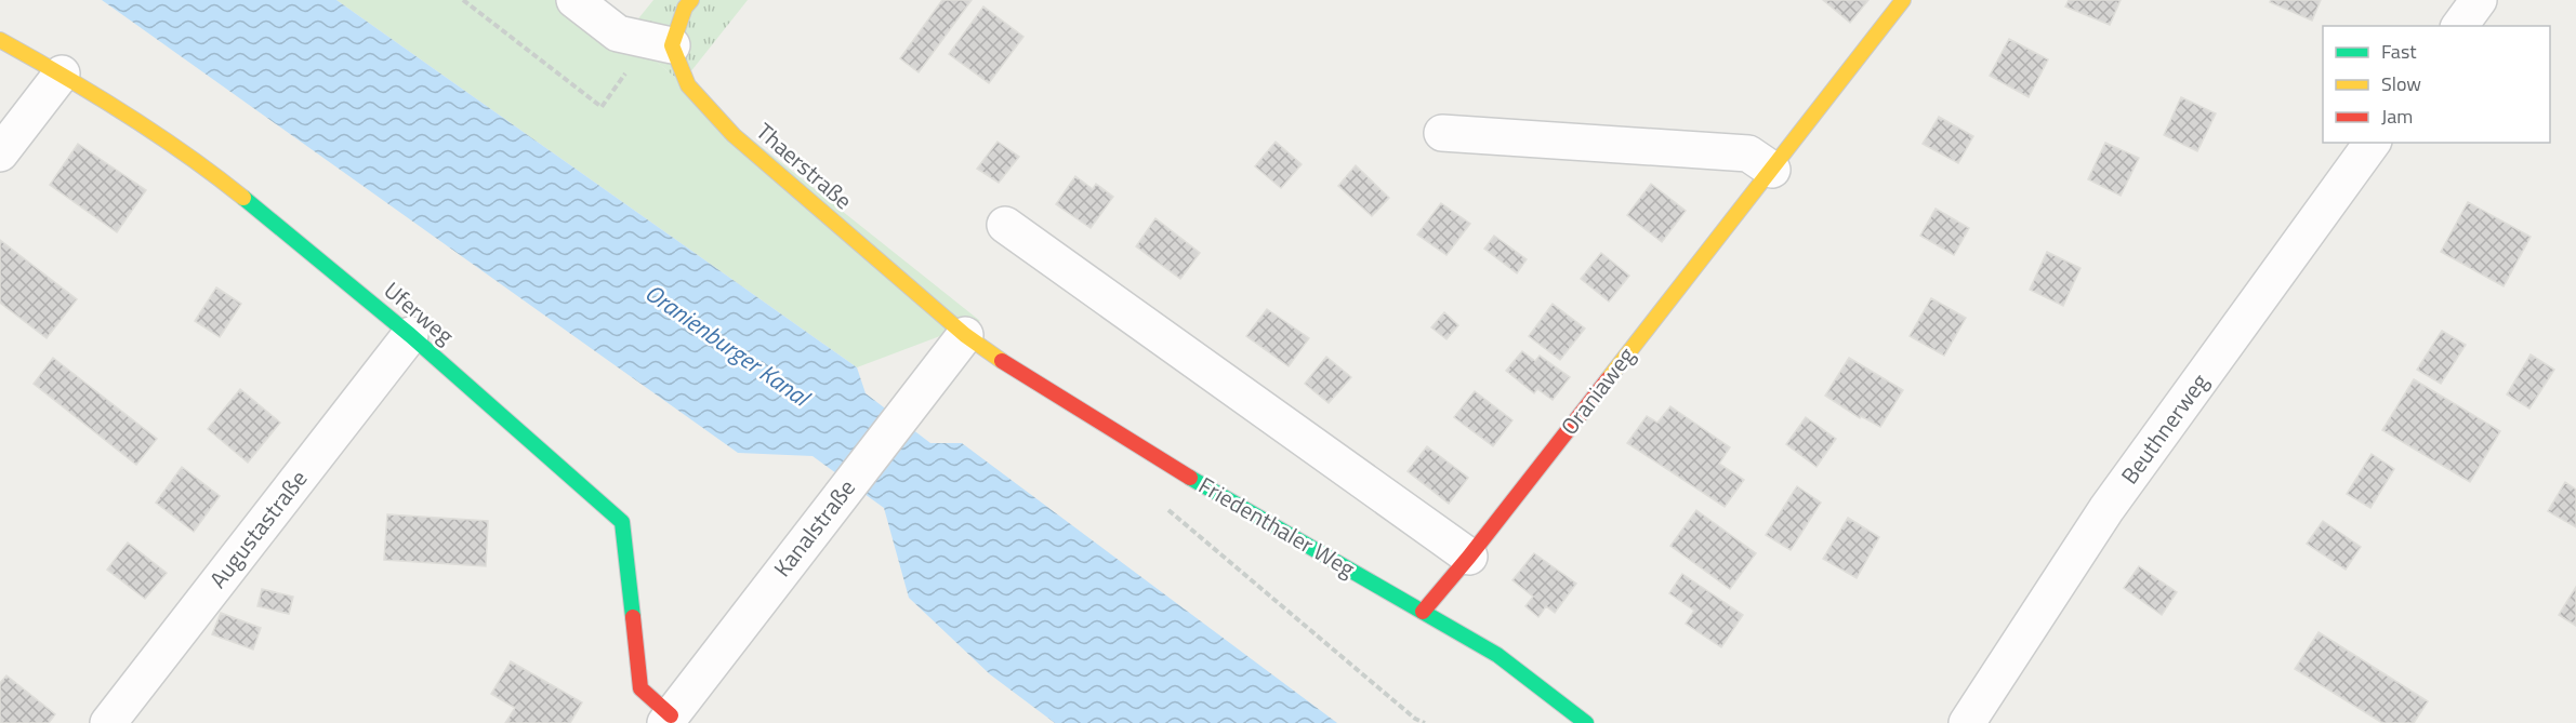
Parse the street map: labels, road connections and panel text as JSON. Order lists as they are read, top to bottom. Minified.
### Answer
{"streets":{"street":["Thaerstraße","Uferweg","Oraniaweg","Beuthnerweg","Friedenthaler Weg","Kanalstraße","Augustastraße"]},"crossings":[["Thaerstraße","Friedenthaler Weg"],["Thaerstraße","Kanalstraße"],["Uferweg","Kanalstraße"],["Uferweg","Augustastraße"],["Oraniaweg","Friedenthaler Weg"],["Friedenthaler Weg","Kanalstraße"]],"water":["Oranienburger Kanal"],"legend":["Fast","Slow","Jam"]}
